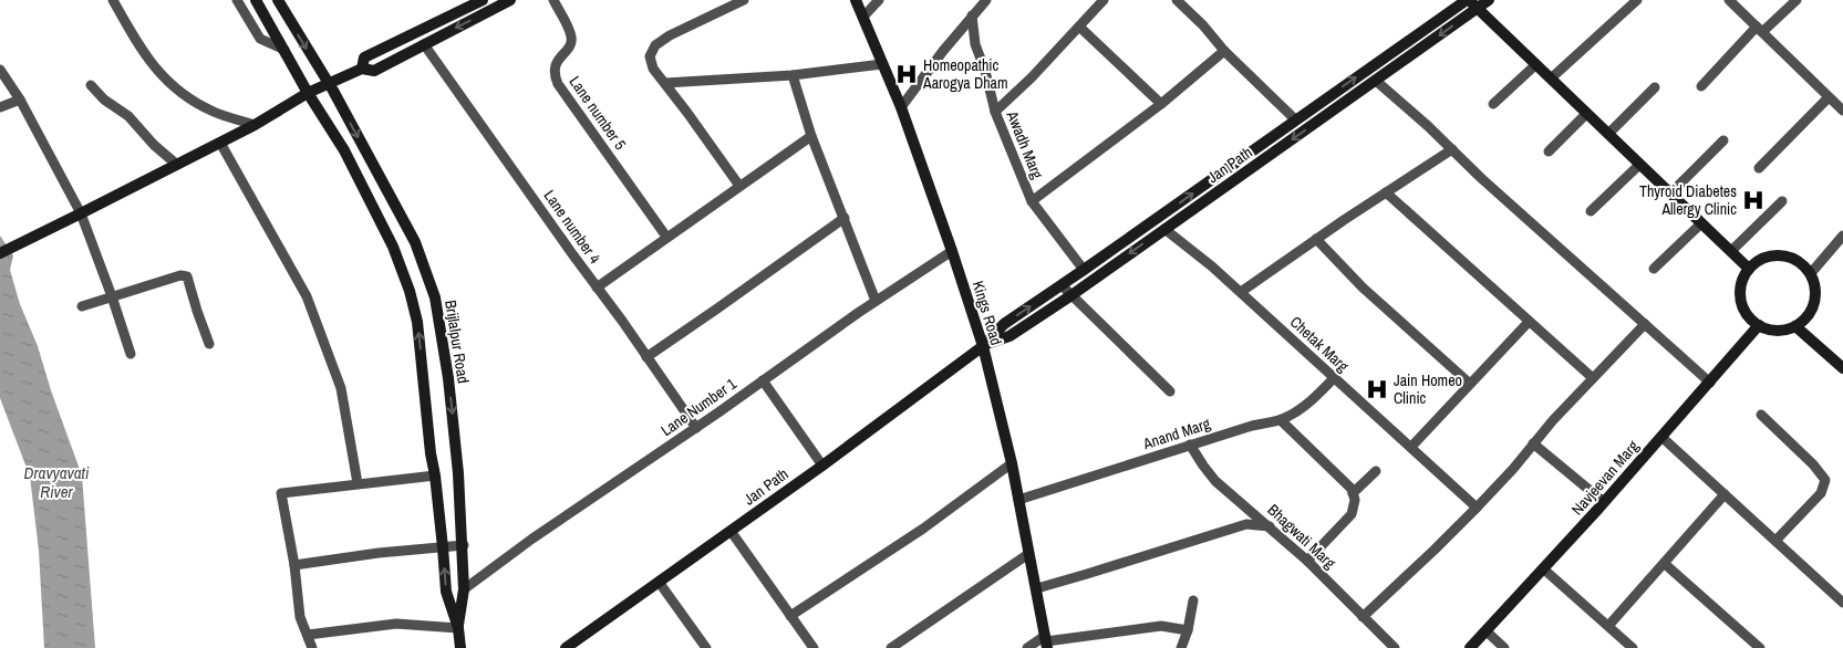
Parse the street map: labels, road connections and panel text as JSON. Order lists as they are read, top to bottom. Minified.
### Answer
{"streets":{"street":["Lane number 5","Awadh Marg","Jan Path","Lane number 4","Kings Road","Brijlalpur Road","Chetak Marg","Lane Number 1","Anand Marg","Navjeevan Marg","Bhagwati Marg"]},"crossings":[["Awadh Marg","Jan Path"],["Jan Path","Kings Road"],["Jan Path","Chetak Marg"],["Lane number 4","Lane Number 1"],["Kings Road","Lane Number 1"],["Kings Road","Anand Marg"],["Brijlalpur Road","Lane Number 1"],["Chetak Marg","Anand Marg"],["Anand Marg","Bhagwati Marg"]],"water":["Dravyavati River"],"places":{"hospital":["Homeopathic Aarogya Dham","Thyroid Diabetes Allergy Clinic","Jain Homeo Clinic"]}}
